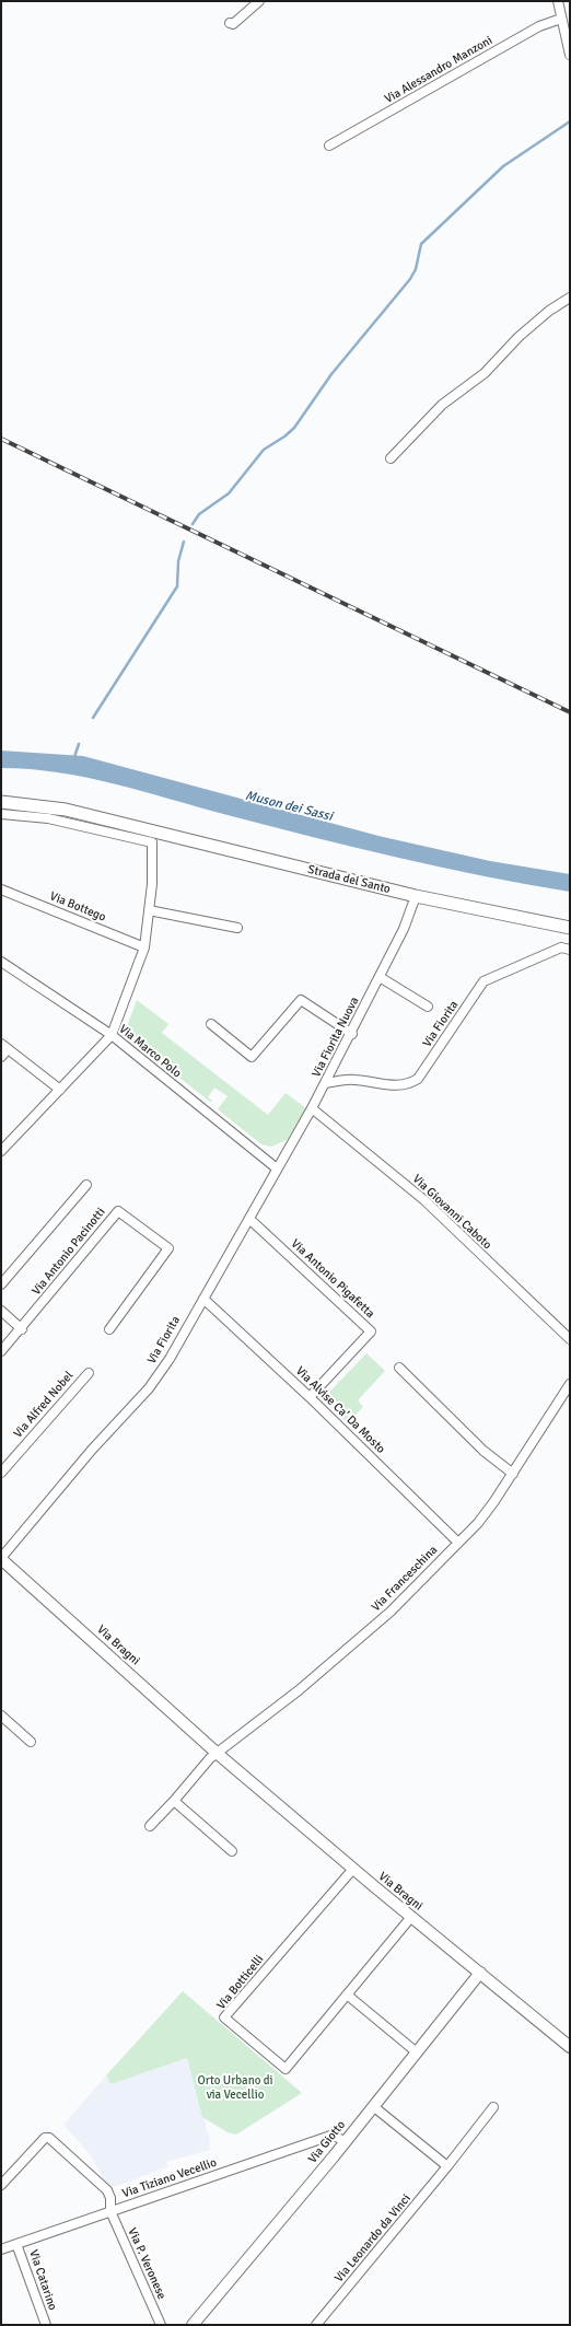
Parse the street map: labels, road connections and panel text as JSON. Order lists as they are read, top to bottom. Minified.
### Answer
{"streets":{"main road":["Strada del Santo"],"street":["Via Alessandro Manzoni","Via Bottego","Via Fiorita","Via Fiorita Nuova","Via Marco Polo","Via Giovanni Caboto","Via Antonio Pacinotti","Via Antonio Pigafetta","Via Alfred Nobel","Via Alvise Ca' Da Mosto","Via Franceschina","Via Bragni","Via Botticelli","Via Giotto","Via Tiziano Vecellio","Via Leonardo da Vinci","Via P. Veronese","Via Catarino"]},"crossings":[["Strada del Santo","Via Fiorita Nuova"],["Via Fiorita","Via Fiorita Nuova"],["Via Fiorita","Via Marco Polo"],["Via Fiorita","Via Giovanni Caboto"],["Via Fiorita","Via Antonio Pigafetta"],["Via Fiorita","Via Alvise Ca' Da Mosto"],["Via Fiorita","Via Bragni"],["Via Fiorita Nuova","Via Giovanni Caboto"],["Via Antonio Pigafetta","Via Alvise Ca' Da Mosto"],["Via Alvise Ca' Da Mosto","Via Franceschina"],["Via Franceschina","Via Bragni"],["Via Bragni","Via Botticelli"],["Via Bragni","Via Giotto"],["Via Giotto","Via Tiziano Vecellio"],["Via Tiziano Vecellio","Via P. Veronese"],["Via Tiziano Vecellio","Via Catarino"]],"water":["Muson dei Sassi"],"parks":["Orto Urbano di via Vecellio"]}
